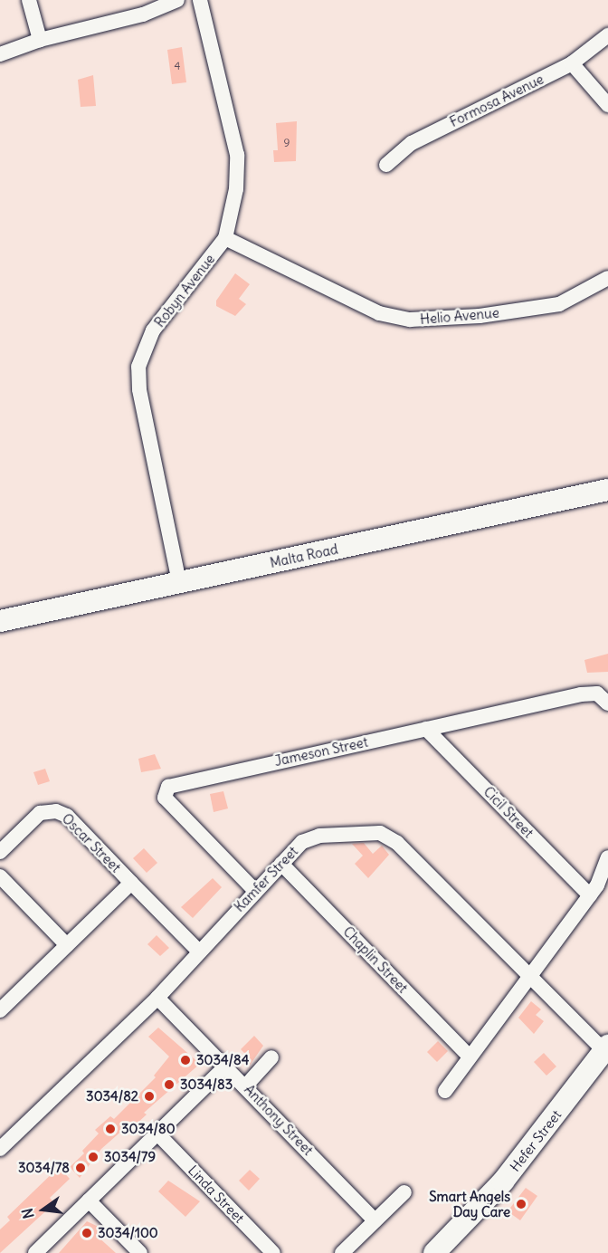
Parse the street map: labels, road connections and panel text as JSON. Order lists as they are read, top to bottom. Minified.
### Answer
{"streets":{"street":["Formosa Avenue","Robyn Avenue","Helio Avenue","Malta Road","Jameson Street","Cicil Street","Oscar Street","Kamfer Street","Chaplin Street","Anthony Street","Hefer Street","Linda Street"]},"crossings":[["Robyn Avenue","Helio Avenue"],["Robyn Avenue","Malta Road"],["Jameson Street","Cicil Street"],["Jameson Street","Kamfer Street"],["Oscar Street","Kamfer Street"],["Kamfer Street","Chaplin Street"],["Kamfer Street","Anthony Street"],["Kamfer Street","Hefer Street"]],"places":["3034/84","3034/83","3034/82","3034/80","3034/79","3034/78","Smart Angels Day Care","3034/100"],"house_numbers":["4","9"],"north":"left"}
